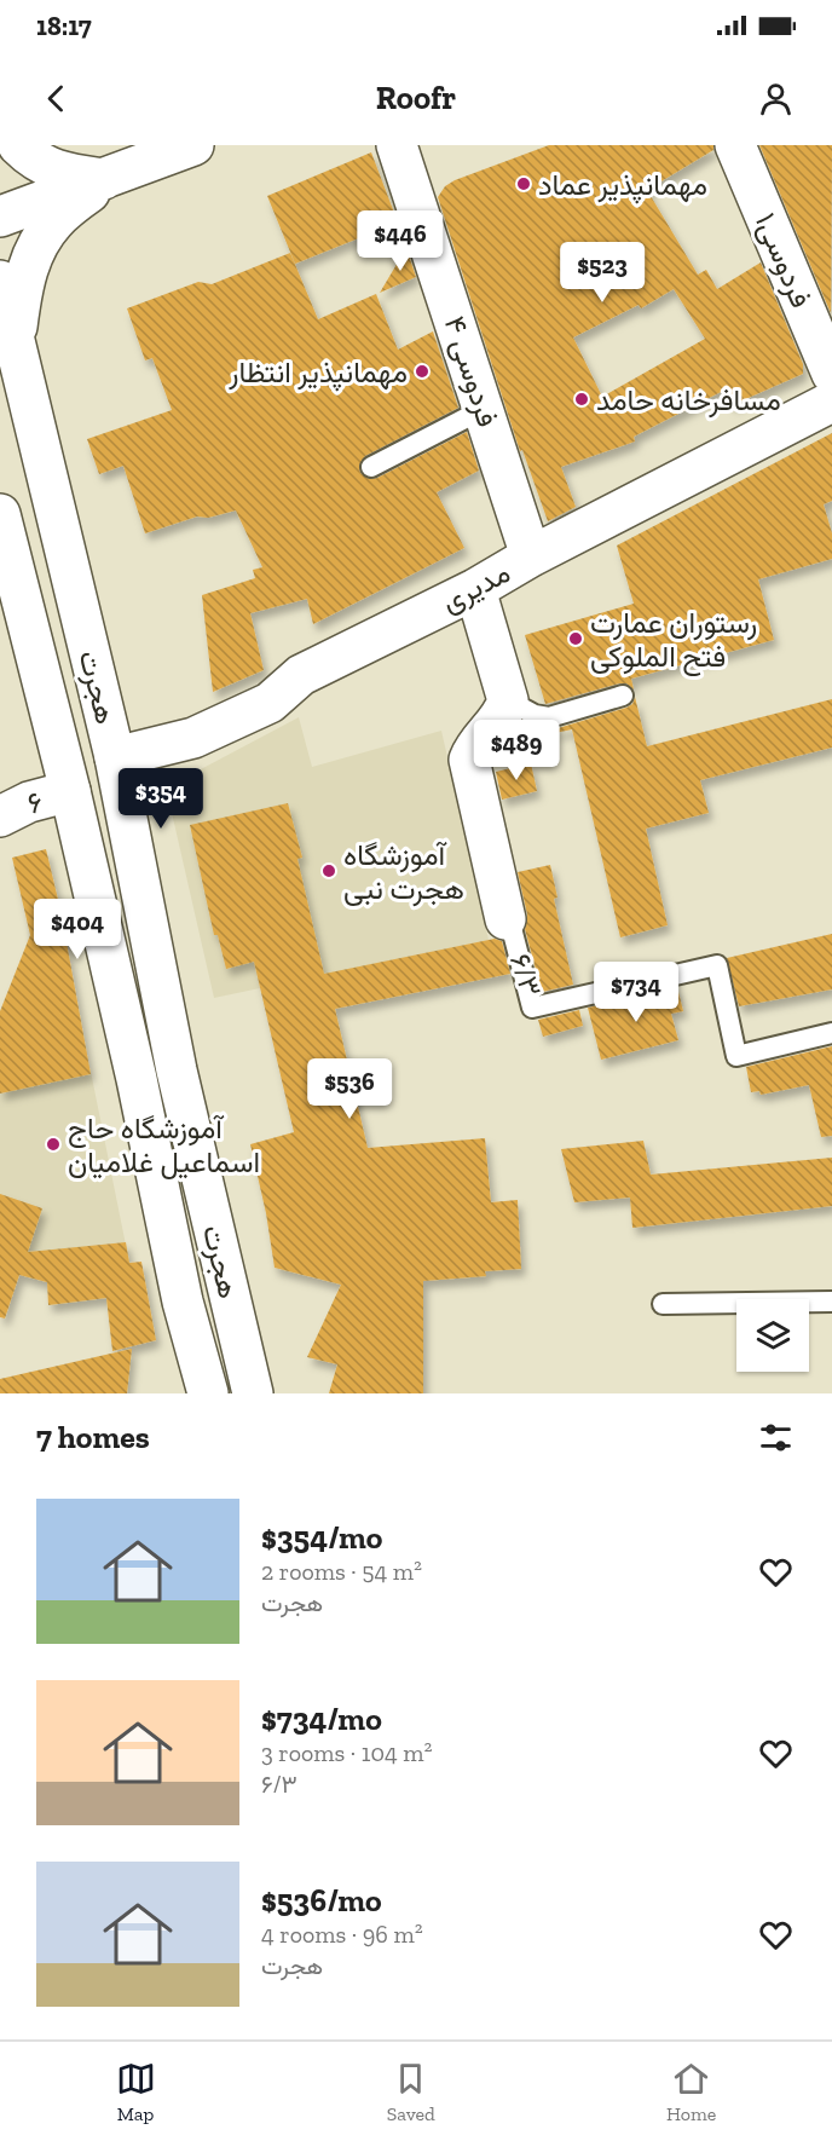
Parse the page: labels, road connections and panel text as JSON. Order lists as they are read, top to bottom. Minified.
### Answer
{"streets":{"main road":["فردوسی۱","فردوسی ۴","مدیری","هجرت","۶","۶/۳"]},"crossings":[["فردوسی ۴","مدیری"],["مدیری","هجرت"],["هجرت","۶"]],"places":["مهمانپذیر عماد","مهمانپذير انتظار","مسافرخانه حامد","رستوران عمارت فتح الملوکی","آموزشگاه هجرت نبی","آموزشگاه حاج اسماعیل غلامیان"],"page":{"status":"18:17","header":"Roofr","price":["$446","$523","$489","$354","$404","$734","$536"],"heading":"7 homes","list":[{"name":"$354/mo","note":"2 rooms · 54 m² · هجرت"},{"name":"$734/mo","note":"3 rooms · 104 m² · ۶/۳"},{"name":"$536/mo","note":"4 rooms · 96 m² · هجرت"}],"tabs":["Map","Saved","Home"]}}
